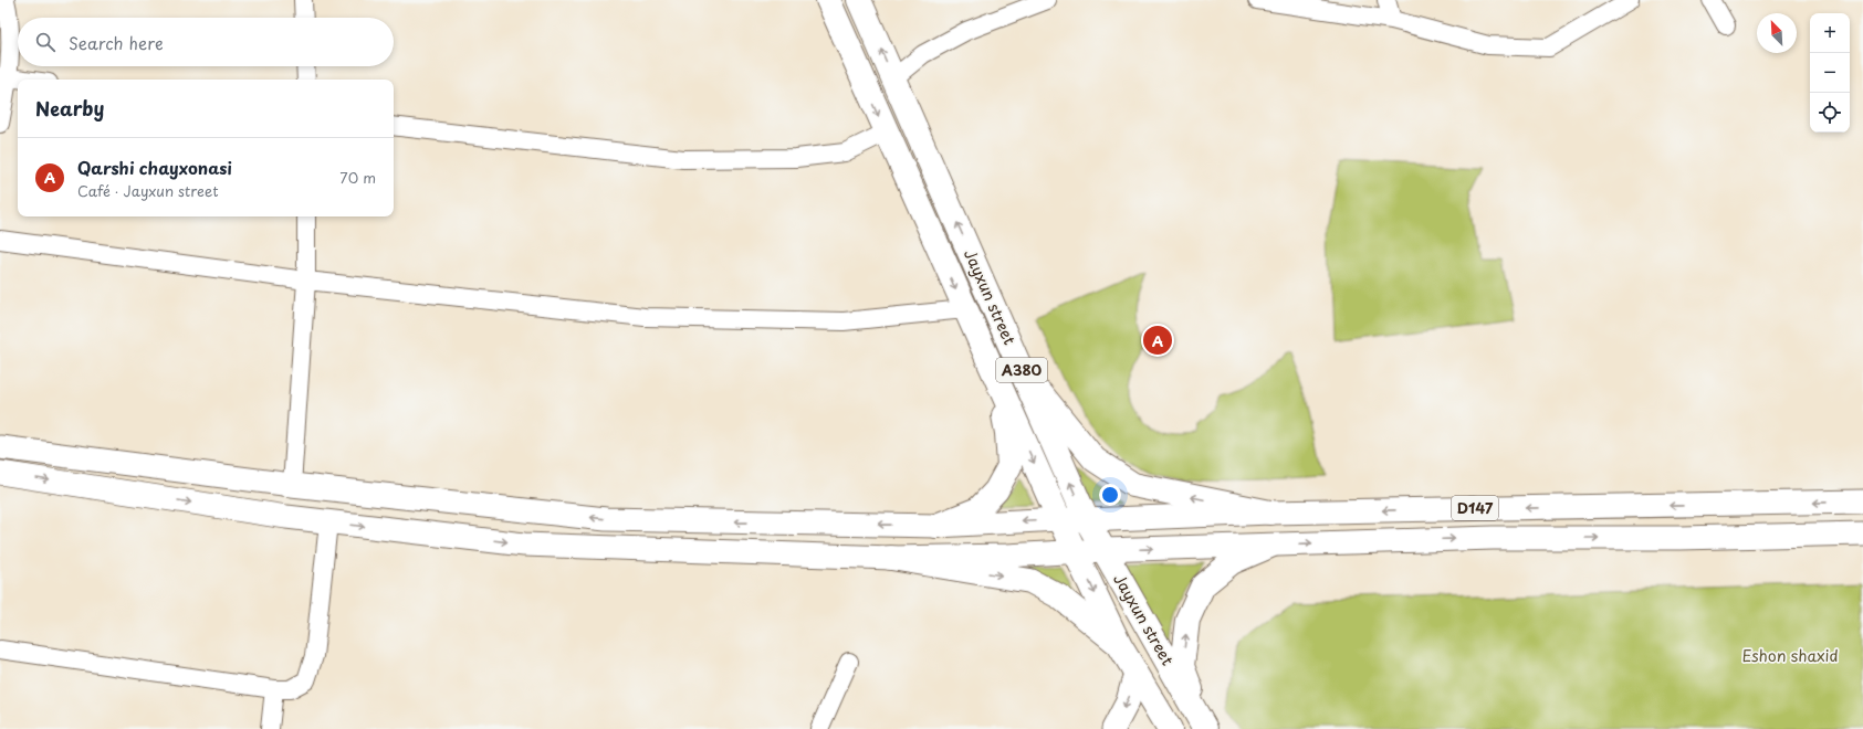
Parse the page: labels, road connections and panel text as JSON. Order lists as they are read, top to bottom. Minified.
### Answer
{"streets":{"highway":["Jayxun street","A380"],"main road":["D147"]},"crossings":[["Jayxun street","D147"]],"parks":["Eshon shaxid"],"north":"top left","page":{"map_buttons":["+","−"],"search":"Search here","heading":"Nearby","list":[{"mark":"A","name":"Qarshi chayxonasi","note":"Café · Jayxun street","value":"70 m"}],"pins":"A"}}
